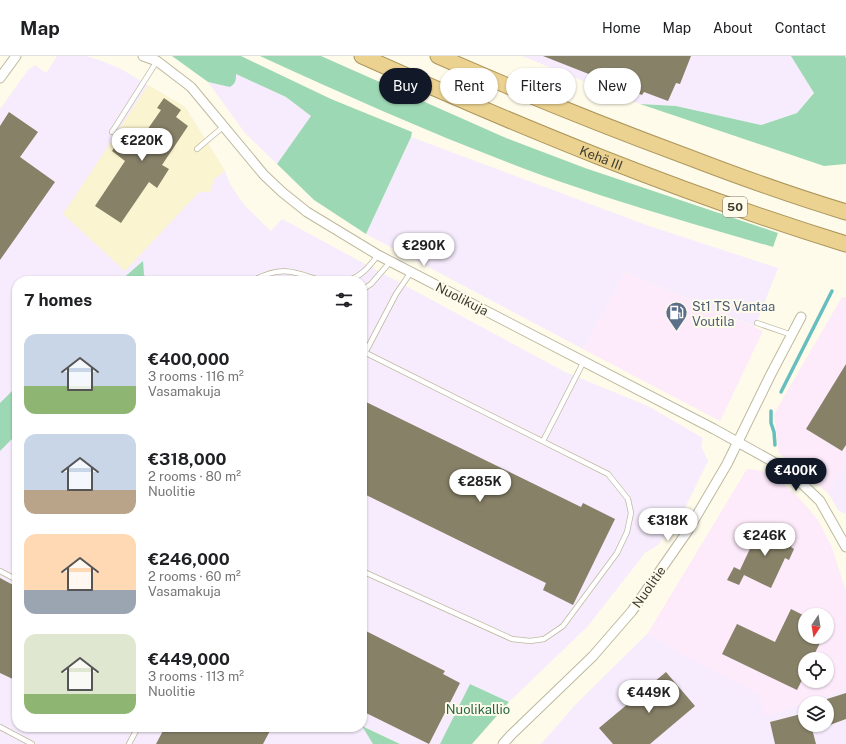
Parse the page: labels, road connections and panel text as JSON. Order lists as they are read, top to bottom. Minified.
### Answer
{"streets":{"highway":["Kehä III","50"],"street":["Nuolikuja","Nuolitie"]},"crossings":[["Nuolikuja","Nuolitie"]],"parks":["Nuolikallio"],"places":{"fuel station":["St1 TS Vantaa Voutila"]},"north":"bottom","page":{"header":"Map","nav":["Home","Map","About","Contact"],"chip":["Buy","Rent","Filters","New"],"price":["€220K","€290K","€400K","€285K","€318K","€246K","€449K"],"heading":"7 homes","list":[{"name":"€400,000","note":"3 rooms · 116 m² · Vasamakuja"},{"name":"€318,000","note":"2 rooms · 80 m² · Nuolitie"},{"name":"€246,000","note":"2 rooms · 60 m² · Vasamakuja"},{"name":"€449,000","note":"3 rooms · 113 m² · Nuolitie"}]}}
